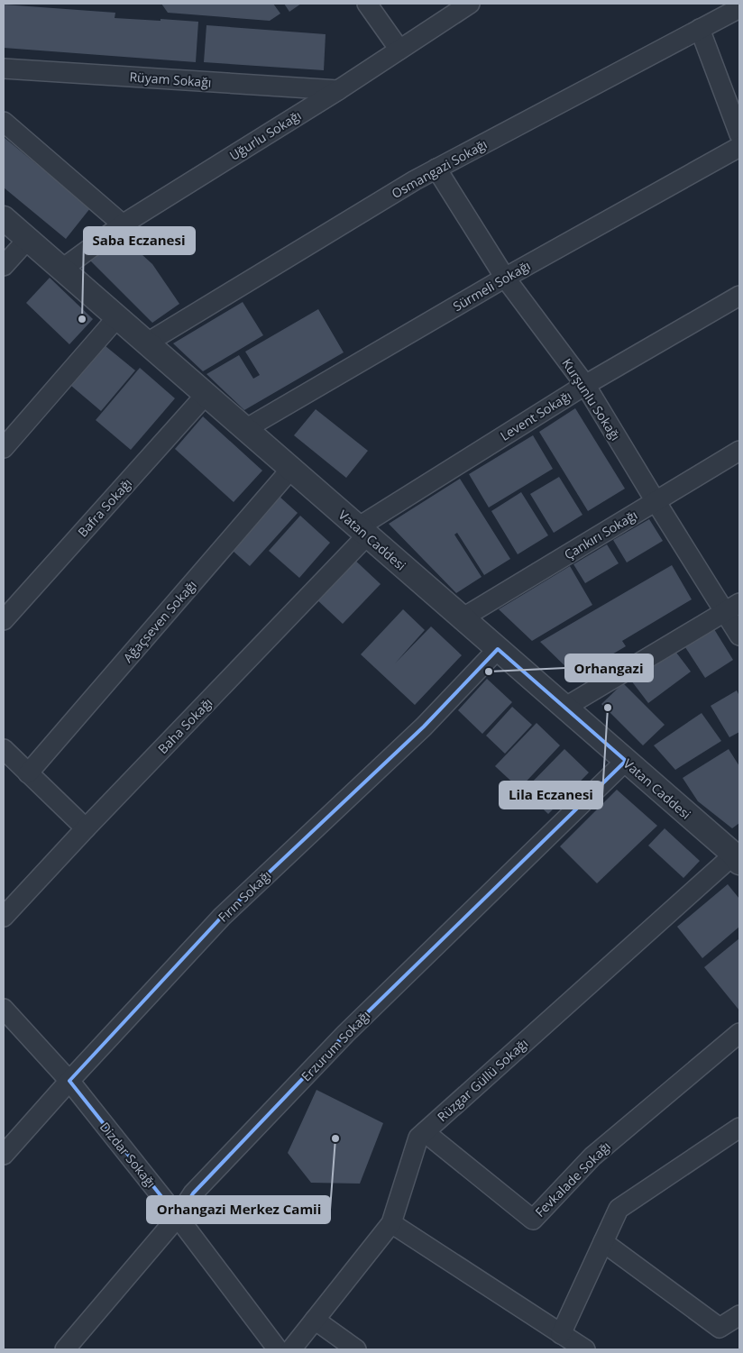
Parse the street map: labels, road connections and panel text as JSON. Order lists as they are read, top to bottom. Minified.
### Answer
{"streets":{"street":["Rüyam Sokağı","Uğurlu Sokağı","Osmangazi Sokağı","Sürmeli Sokağı","Kurşunlu Sokağı","Levent Sokağı","Bafra Sokağı","Çankırı Sokağı","Vatan Caddesi","Ağaçseven Sokağı","Baha Sokağı","Fırın Sokağı","Erzurum Sokağı","Rüzgar Güllü Sokağı","Dizdar Sokağı","Fevkalade Sokağı"]},"crossings":[["Rüyam Sokağı","Uğurlu Sokağı"],["Uğurlu Sokağı","Vatan Caddesi"],["Osmangazi Sokağı","Kurşunlu Sokağı"],["Osmangazi Sokağı","Vatan Caddesi"],["Sürmeli Sokağı","Kurşunlu Sokağı"],["Sürmeli Sokağı","Vatan Caddesi"],["Kurşunlu Sokağı","Levent Sokağı"],["Kurşunlu Sokağı","Çankırı Sokağı"],["Levent Sokağı","Vatan Caddesi"],["Levent Sokağı","Baha Sokağı"],["Bafra Sokağı","Vatan Caddesi"],["Çankırı Sokağı","Vatan Caddesi"],["Vatan Caddesi","Ağaçseven Sokağı"],["Vatan Caddesi","Baha Sokağı"],["Vatan Caddesi","Fırın Sokağı"],["Vatan Caddesi","Erzurum Sokağı"],["Vatan Caddesi","Rüzgar Güllü Sokağı"],["Fırın Sokağı","Dizdar Sokağı"],["Erzurum Sokağı","Dizdar Sokağı"],["Rüzgar Güllü Sokağı","Fevkalade Sokağı"]],"places":["Saba Eczanesi","Orhangazi","Lila Eczanesi","Orhangazi Merkez Camii"]}
